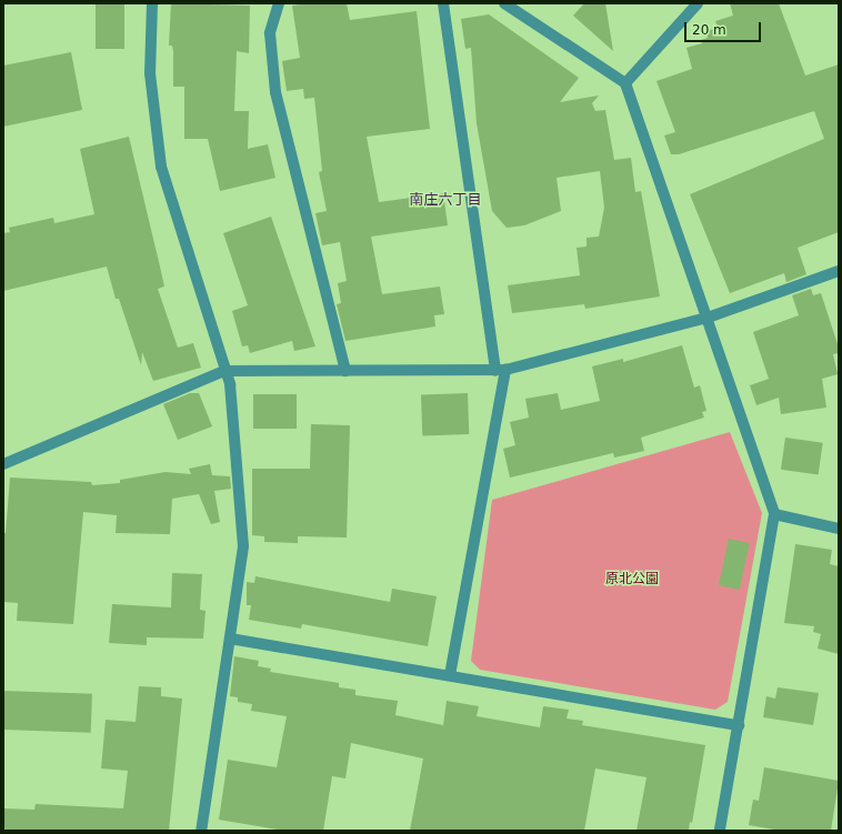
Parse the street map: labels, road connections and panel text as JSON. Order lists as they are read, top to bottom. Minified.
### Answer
{"districts":["南庄六丁目"],"parks":["原北公園"],"scale_bar":"20 m"}
